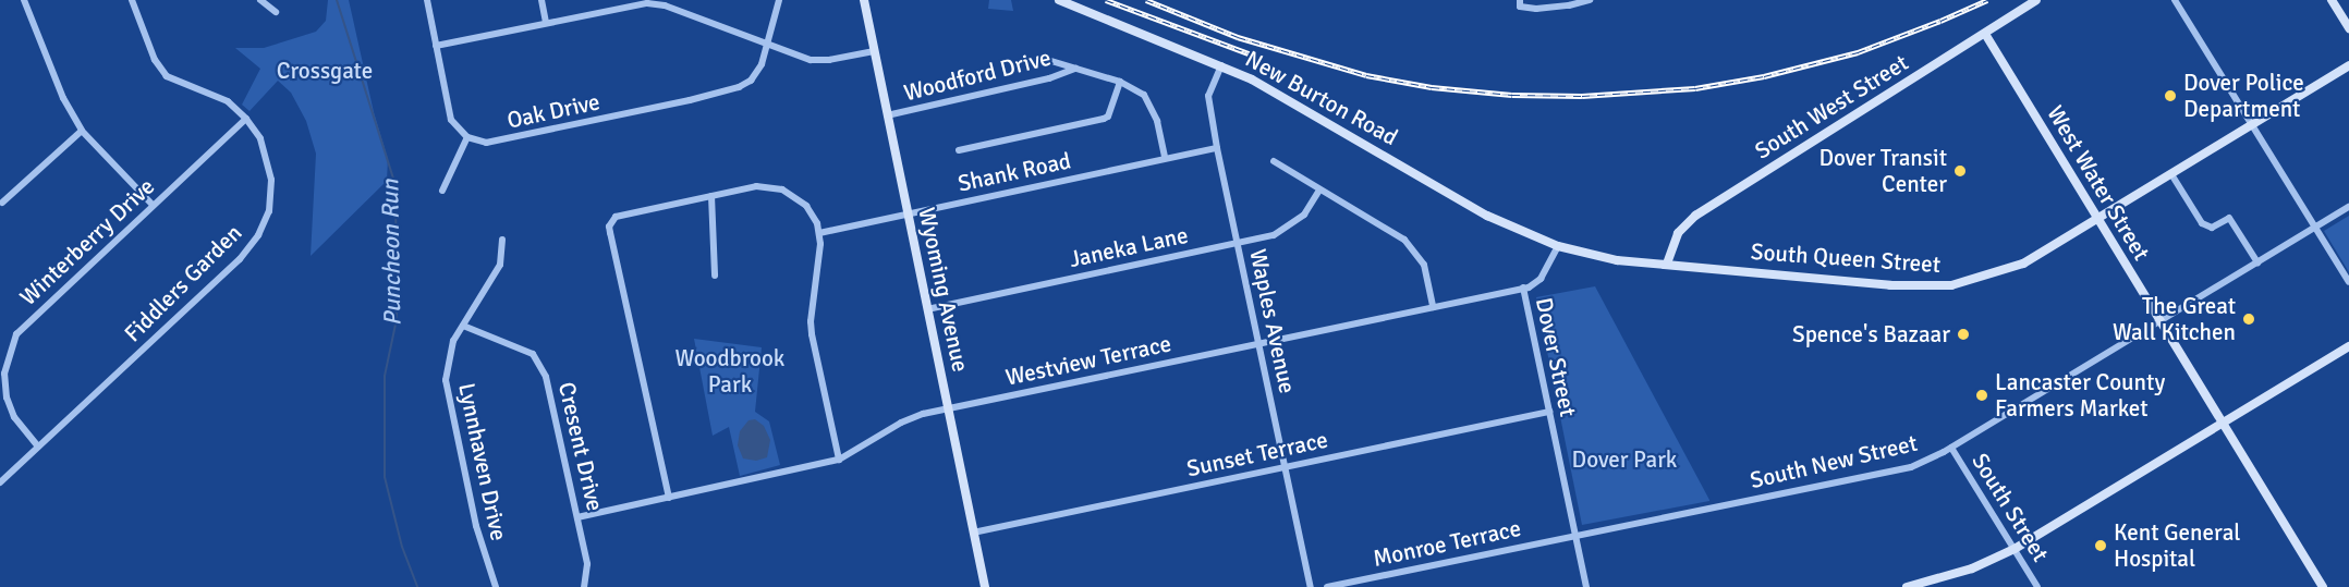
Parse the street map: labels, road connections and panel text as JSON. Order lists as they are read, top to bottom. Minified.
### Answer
{"streets":{"street":["Woodford Drive","New Burton Road","South West Street","Oak Drive","Shank Road","West Water Street","Winterberry Drive","Janeka Lane","South Queen Street","Fiddlers Garden","Wyoming Avenue","Waples Avenue","Dover Street","Westview Terrace","Cresent Drive","Sunset Terrace","Lynnhaven Drive","South New Street","South Street","Monroe Terrace"]},"crossings":[["Woodford Drive","Wyoming Avenue"],["New Burton Road","South Queen Street"],["New Burton Road","Waples Avenue"],["New Burton Road","Westview Terrace"],["South West Street","West Water Street"],["South West Street","South Queen Street"],["Shank Road","Wyoming Avenue"],["Shank Road","Waples Avenue"],["West Water Street","South Queen Street"],["West Water Street","South New Street"],["Winterberry Drive","Fiddlers Garden"],["Janeka Lane","Wyoming Avenue"],["Janeka Lane","Waples Avenue"],["South Queen Street","Westview Terrace"],["Wyoming Avenue","Westview Terrace"],["Wyoming Avenue","Sunset Terrace"],["Waples Avenue","Westview Terrace"],["Waples Avenue","Sunset Terrace"],["Dover Street","Westview Terrace"],["Dover Street","Sunset Terrace"],["Dover Street","South New Street"],["Dover Street","Monroe Terrace"],["Westview Terrace","Cresent Drive"],["Cresent Drive","Lynnhaven Drive"],["South New Street","South Street"],["South New Street","Monroe Terrace"]],"water":["Puncheon Run"],"parks":["Crossgate","Woodbrook Park","Dover Park"],"places":["Dover Police Department","Dover Transit Center","The Great Wall Kitchen","Spence's Bazaar","Lancaster County Farmers Market","Kent General Hospital"]}
